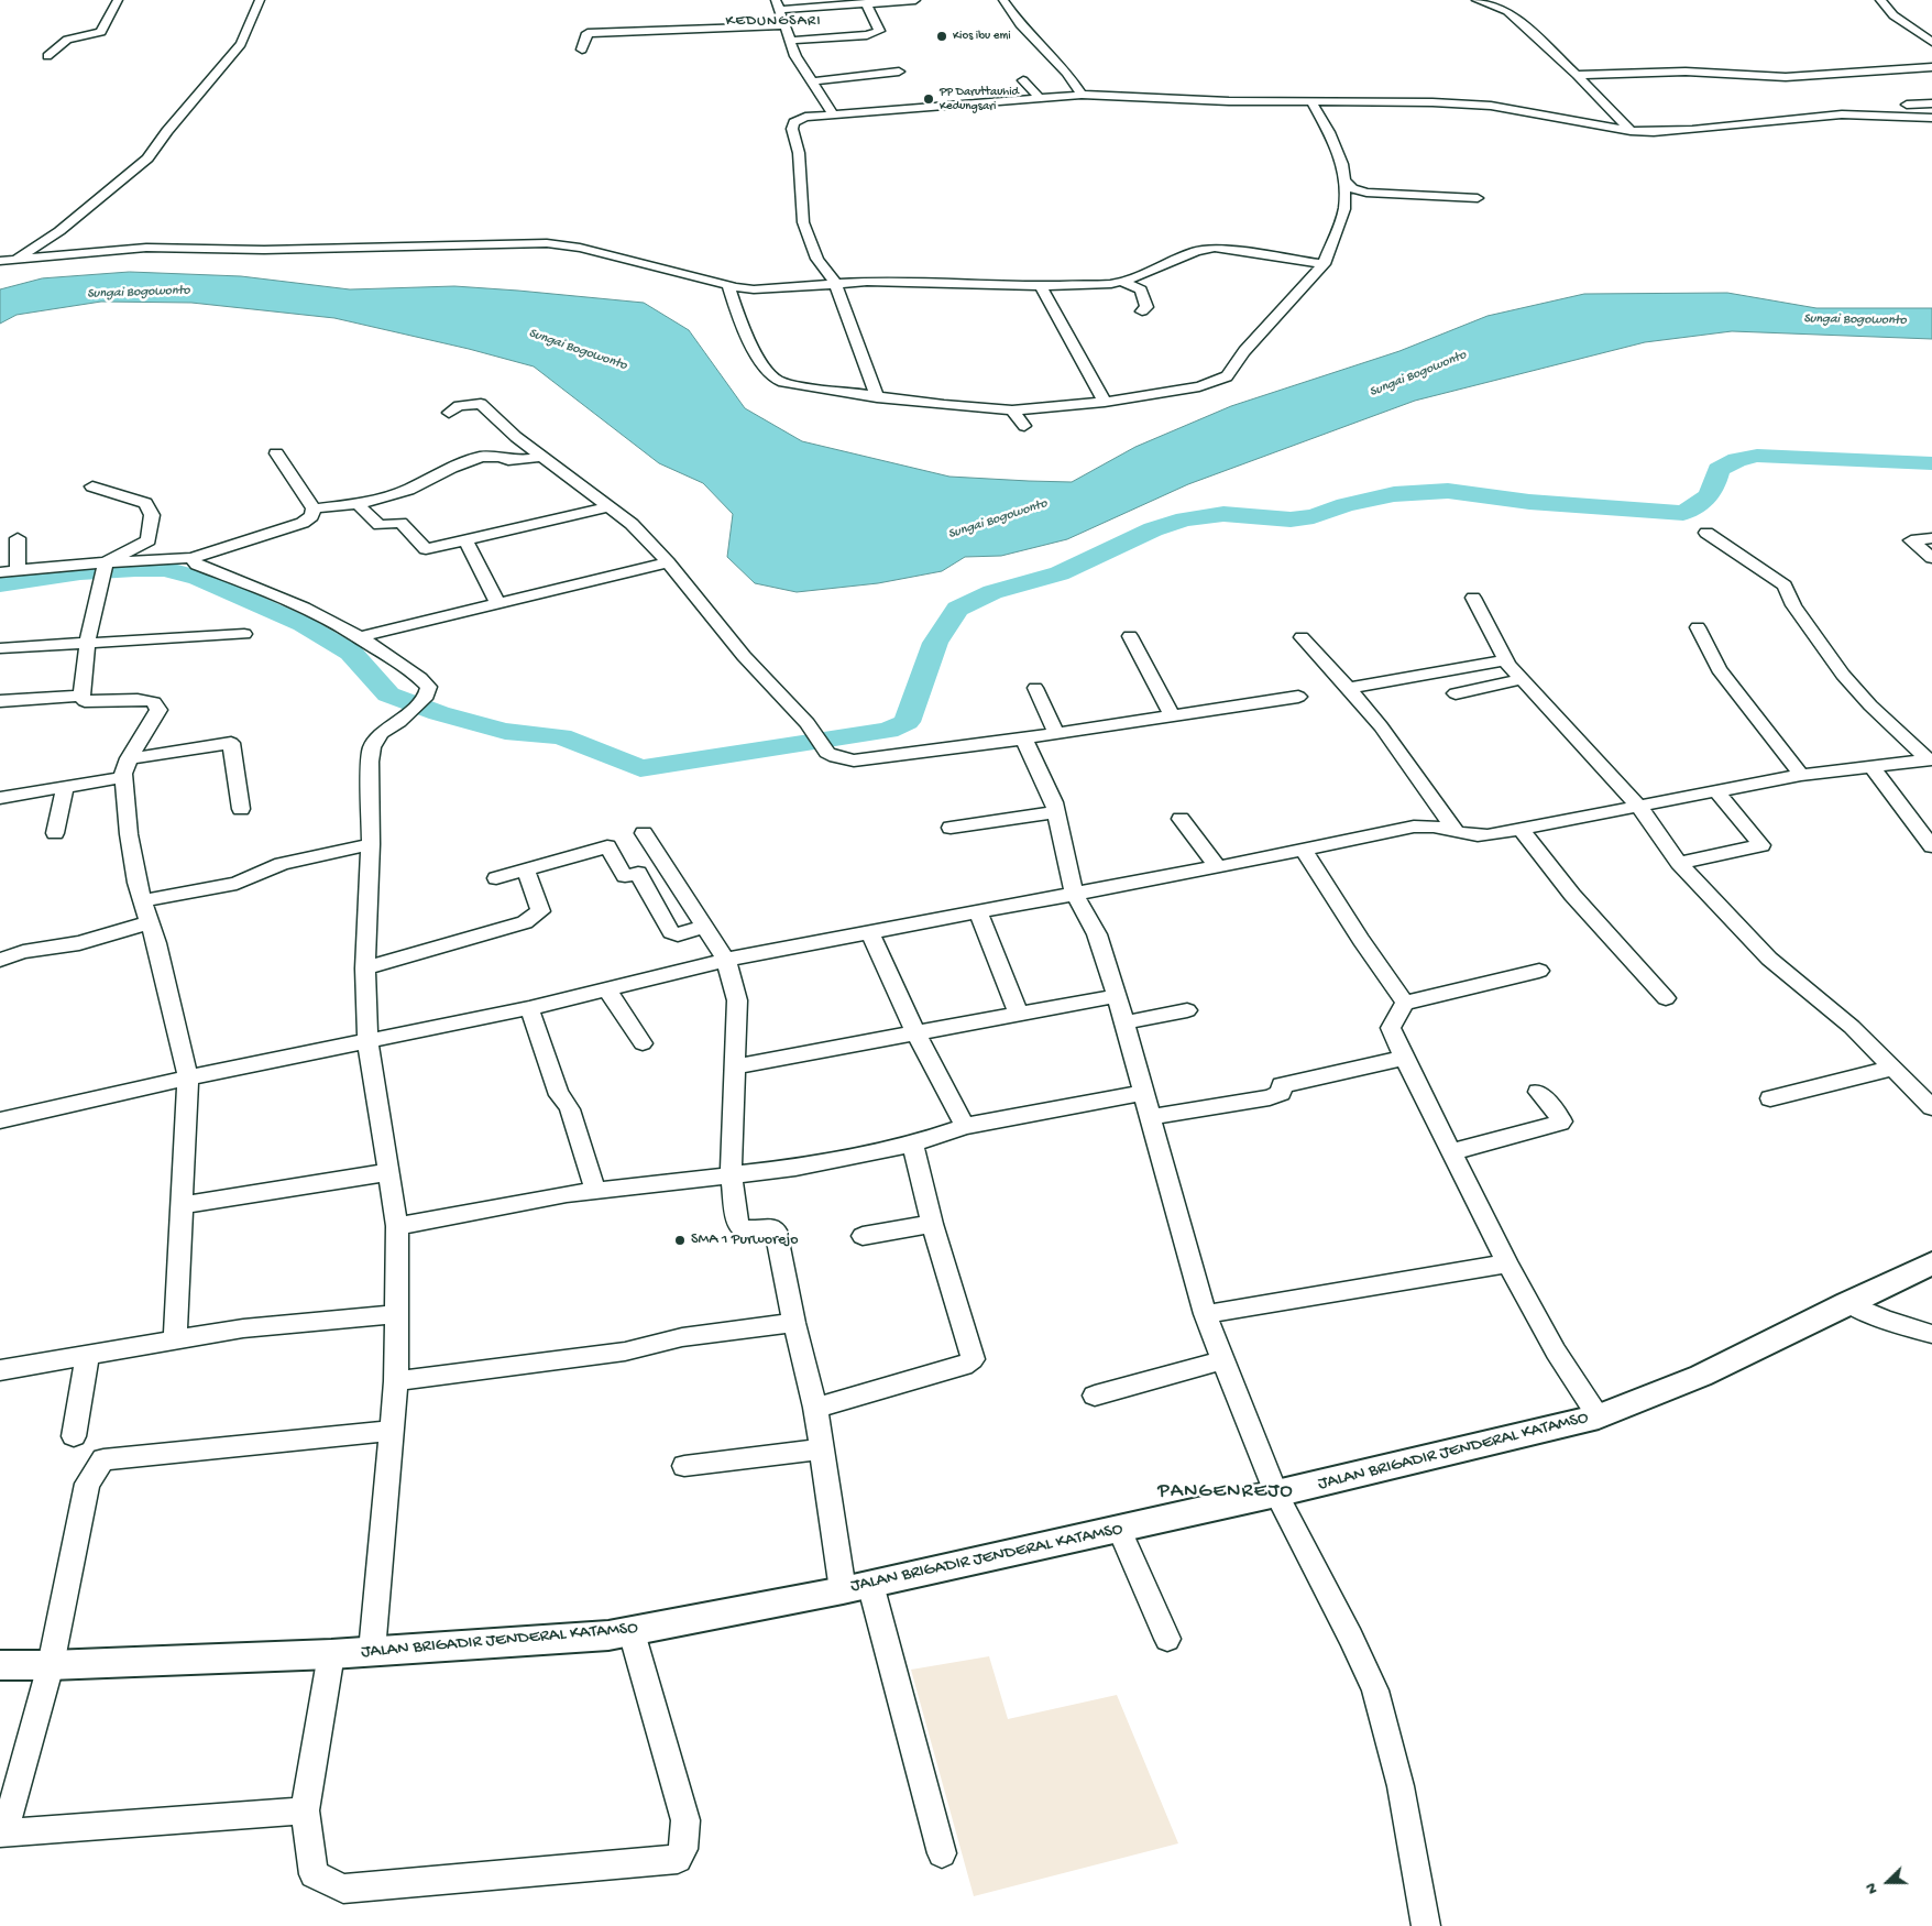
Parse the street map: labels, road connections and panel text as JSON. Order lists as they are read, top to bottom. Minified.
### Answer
{"streets":{"main road":["JALAN BRIGADIR JENDERAL KATAMSO"]},"districts":["KEDUNGSARI","PANGENREJO"],"water":["Sungai Bogowonto"],"places":["Kios ibu emi","PP Daruttauhid Kedungsari","SMA 1 Purworejo"],"north":"left"}
